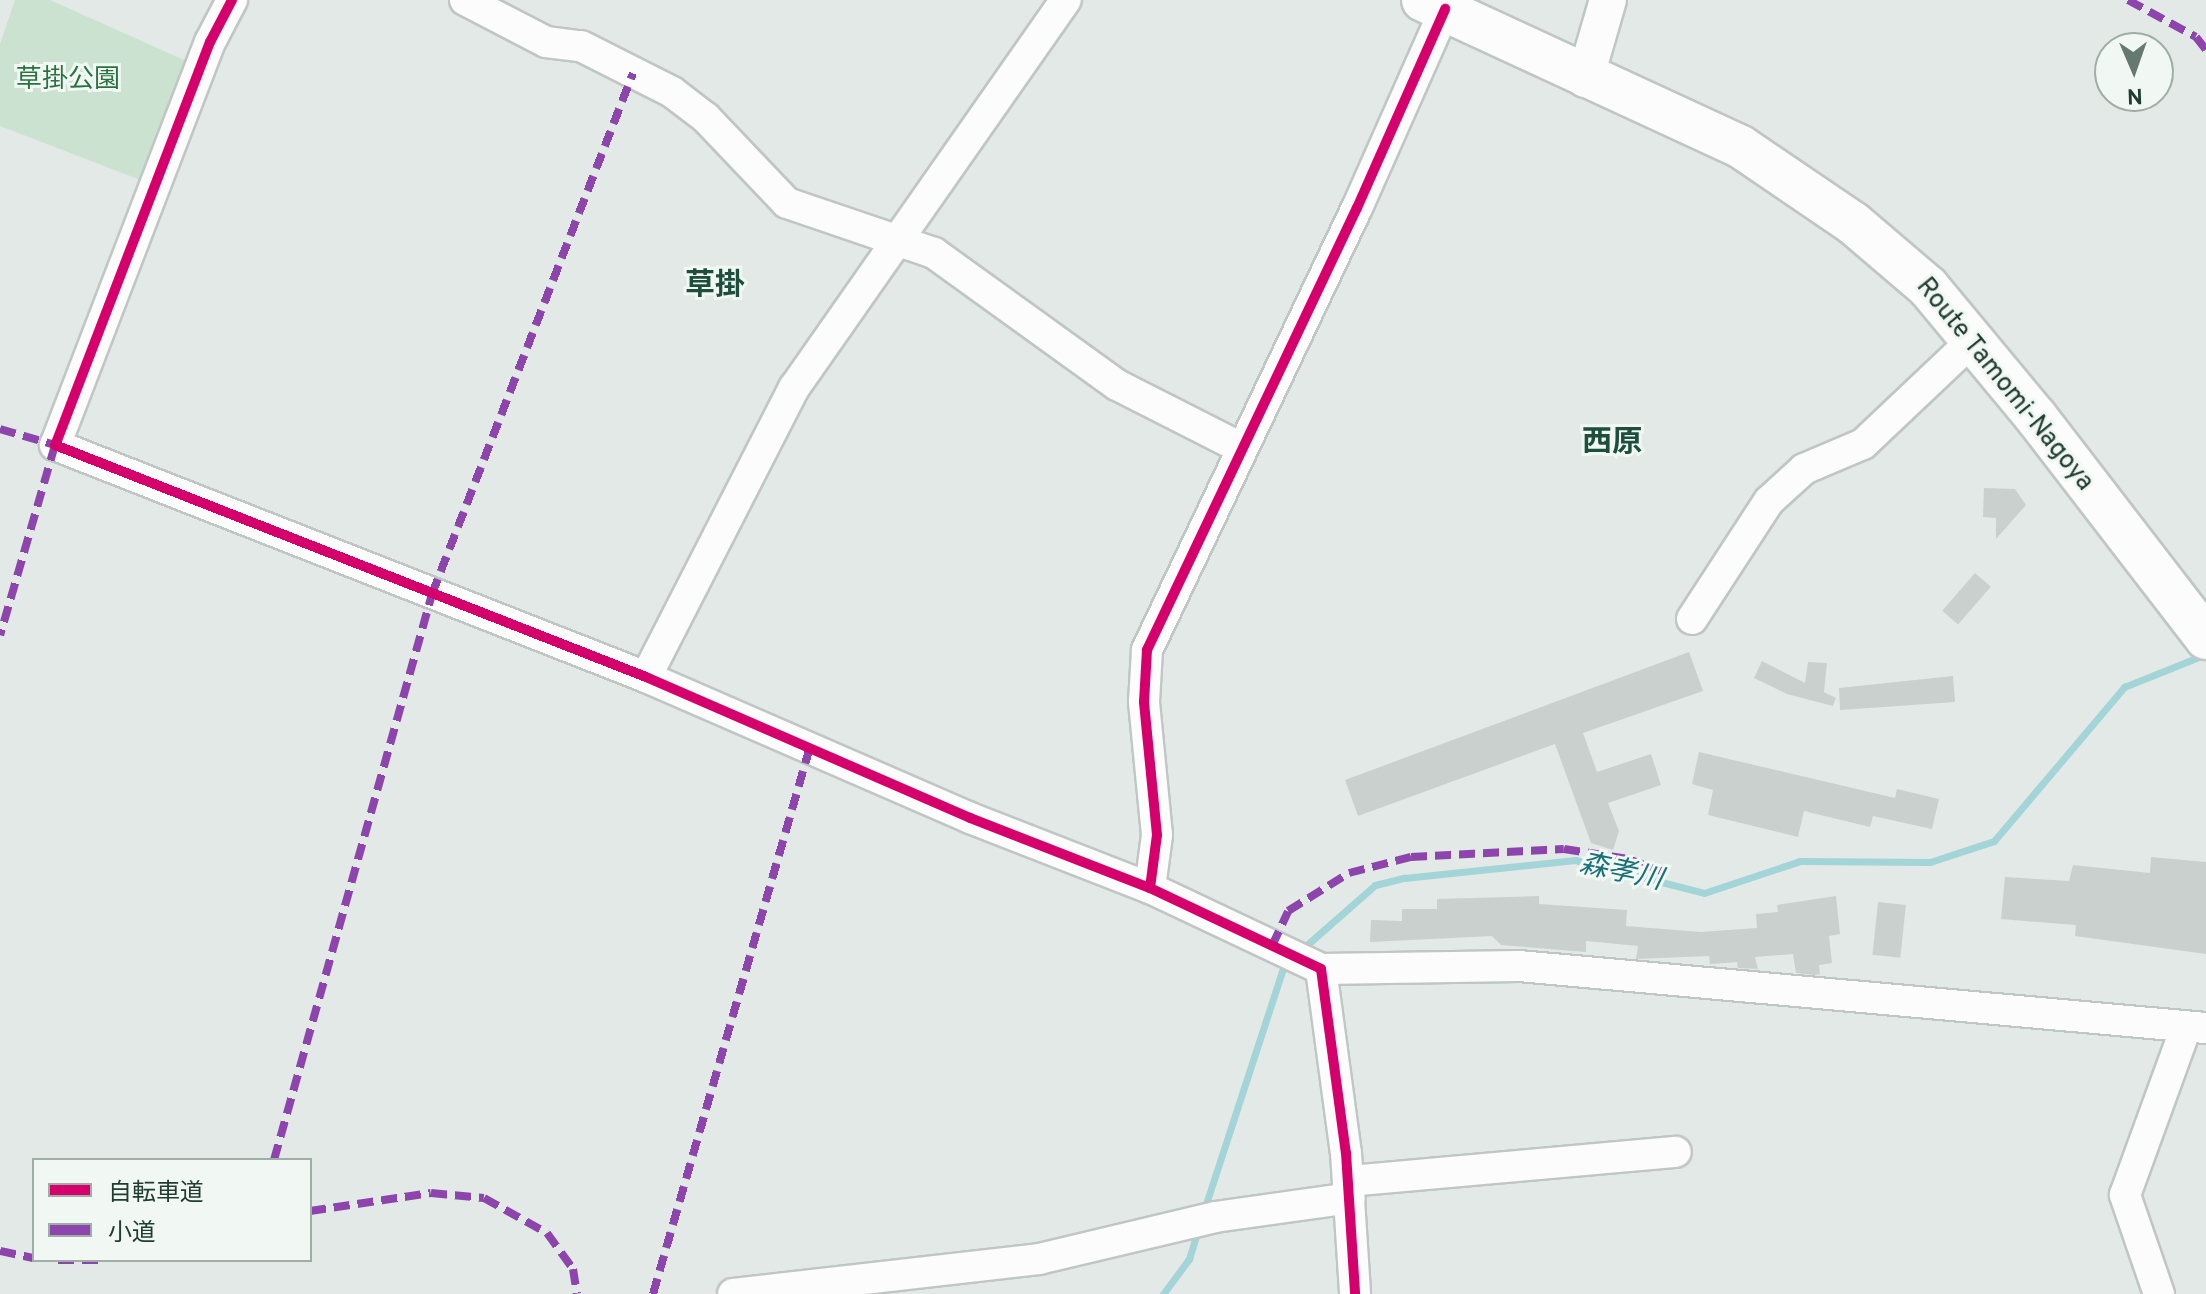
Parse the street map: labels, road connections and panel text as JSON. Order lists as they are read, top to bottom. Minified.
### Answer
{"streets":{"main road":["Route Tamomi-Nagoya"]},"districts":["草掛","西原"],"water":["森孝川"],"parks":["草掛公園"],"legend":["自転車道","小道"],"north":"bottom"}
